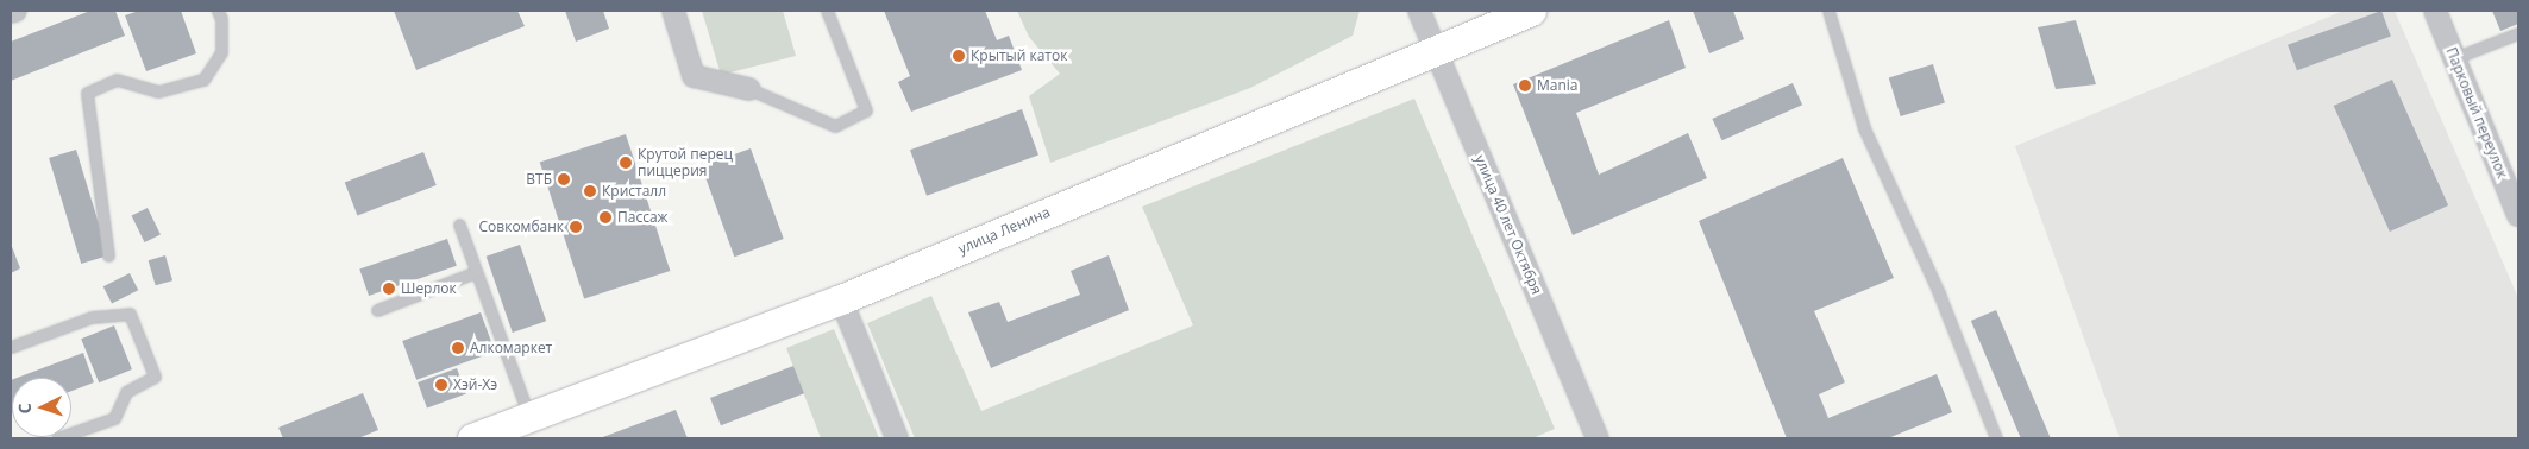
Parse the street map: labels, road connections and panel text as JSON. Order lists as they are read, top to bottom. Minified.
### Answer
{"streets":{"main road":["улица Ленина"],"street":["Парковый переулок","улица 40 лет Октября"]},"crossings":[["улица 40 лет Октября","улица Ленина"]],"places":["Крытый каток","Mania","Крутой перец пиццерия","ВТБ","Кристалл","Пассаж","Совкомбанк","Шерлок","Алкомаркет","Хэй-Хэ"],"north":"left"}
